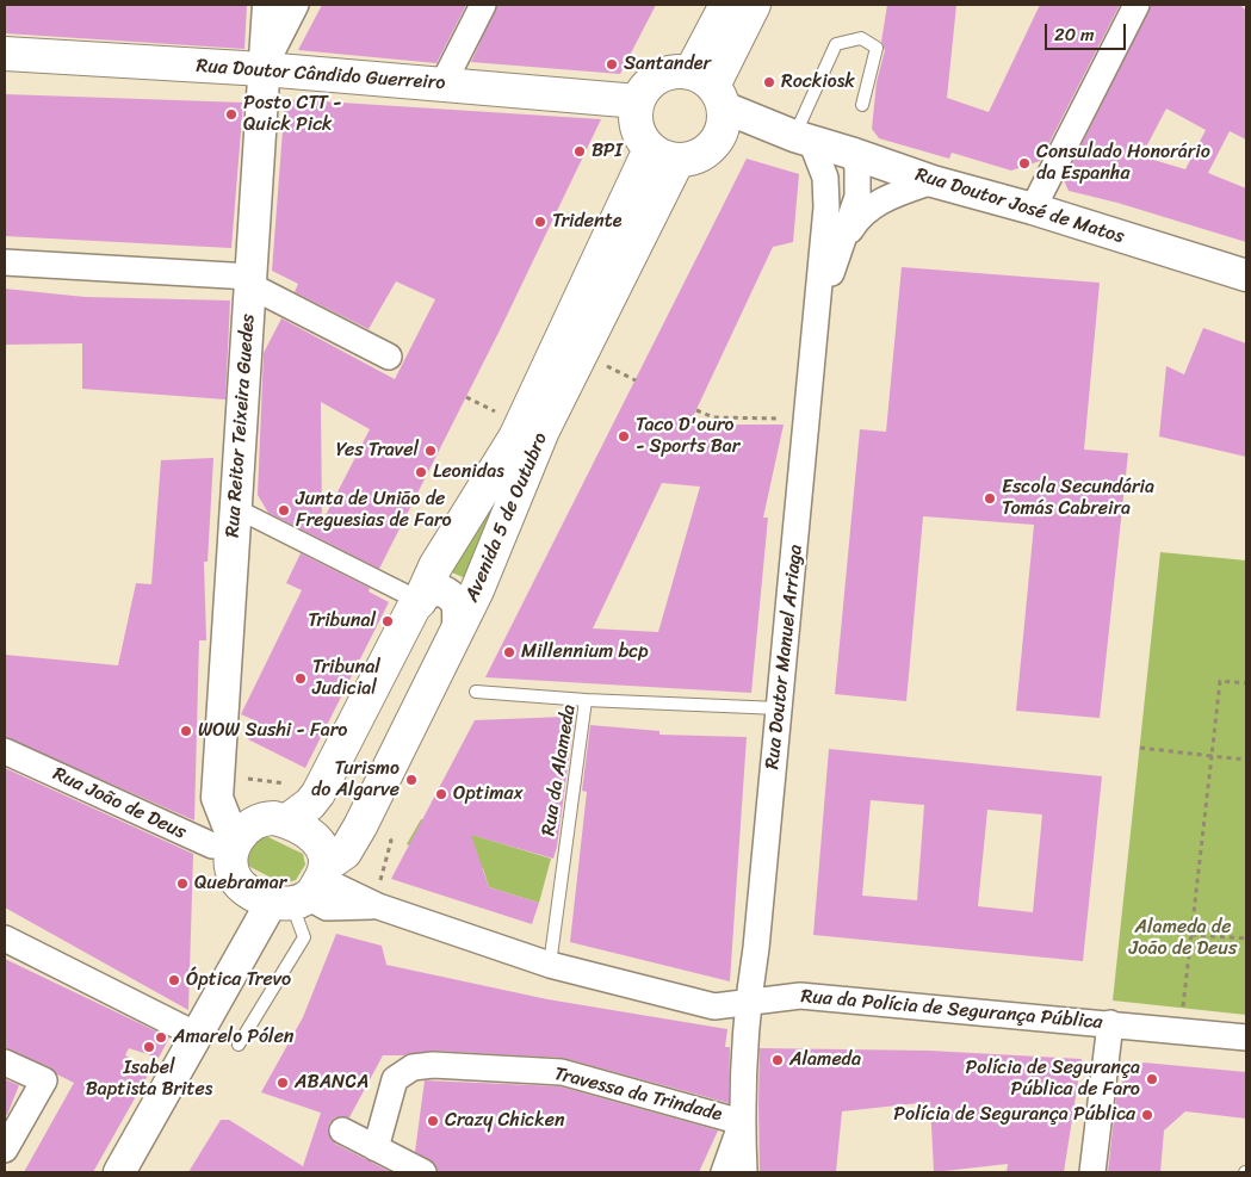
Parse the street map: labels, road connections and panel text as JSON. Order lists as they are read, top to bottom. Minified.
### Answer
{"streets":{"main road":["Rua Doutor Cândido Guerreiro","Avenida 5 de Outubro"],"street":["Rua Doutor José de Matos","Rua Reitor Teixeira Guedes","Rua Doutor Manuel Arriaga","Rua João de Deus","Rua da Polícia de Segurança Pública","Travessa da Trindade"],"lane":["Rua da Alameda"]},"crossings":[["Rua Doutor Cândido Guerreiro","Rua Doutor José de Matos"],["Rua Doutor Cândido Guerreiro","Rua Reitor Teixeira Guedes"],["Rua Doutor Cândido Guerreiro","Avenida 5 de Outubro"],["Rua Doutor José de Matos","Avenida 5 de Outubro"],["Rua Doutor José de Matos","Rua Doutor Manuel Arriaga"],["Rua Reitor Teixeira Guedes","Rua João de Deus"],["Avenida 5 de Outubro","Rua da Polícia de Segurança Pública"],["Rua Doutor Manuel Arriaga","Rua da Alameda"],["Rua Doutor Manuel Arriaga","Rua da Polícia de Segurança Pública"],["Rua Doutor Manuel Arriaga","Travessa da Trindade"],["Rua da Alameda","Rua da Polícia de Segurança Pública"]],"parks":["Alameda de João de Deus"],"places":["Santander","Rockiosk","Posto CTT - Quick Pick","BPI","Consulado Honorário da Espanha","Tridente","Taco D'ouro - Sports Bar","Yes Travel","Leonidas","Escola Secundária Tomás Cabreira","Junta de União de Freguesias de Faro","Tribunal","Millennium bcp","Tribunal Judicial","WOW Sushi - Faro","Turismo do Algarve","Optimax","Quebramar","Óptica Trevo","Amarelo Pólen","Isabel Baptista Brites","Alameda","Polícia de Segurança Pública de Faro","ABANCA","Polícia de Segurança Pública","Crazy Chicken"],"scale_bar":"20 m"}
